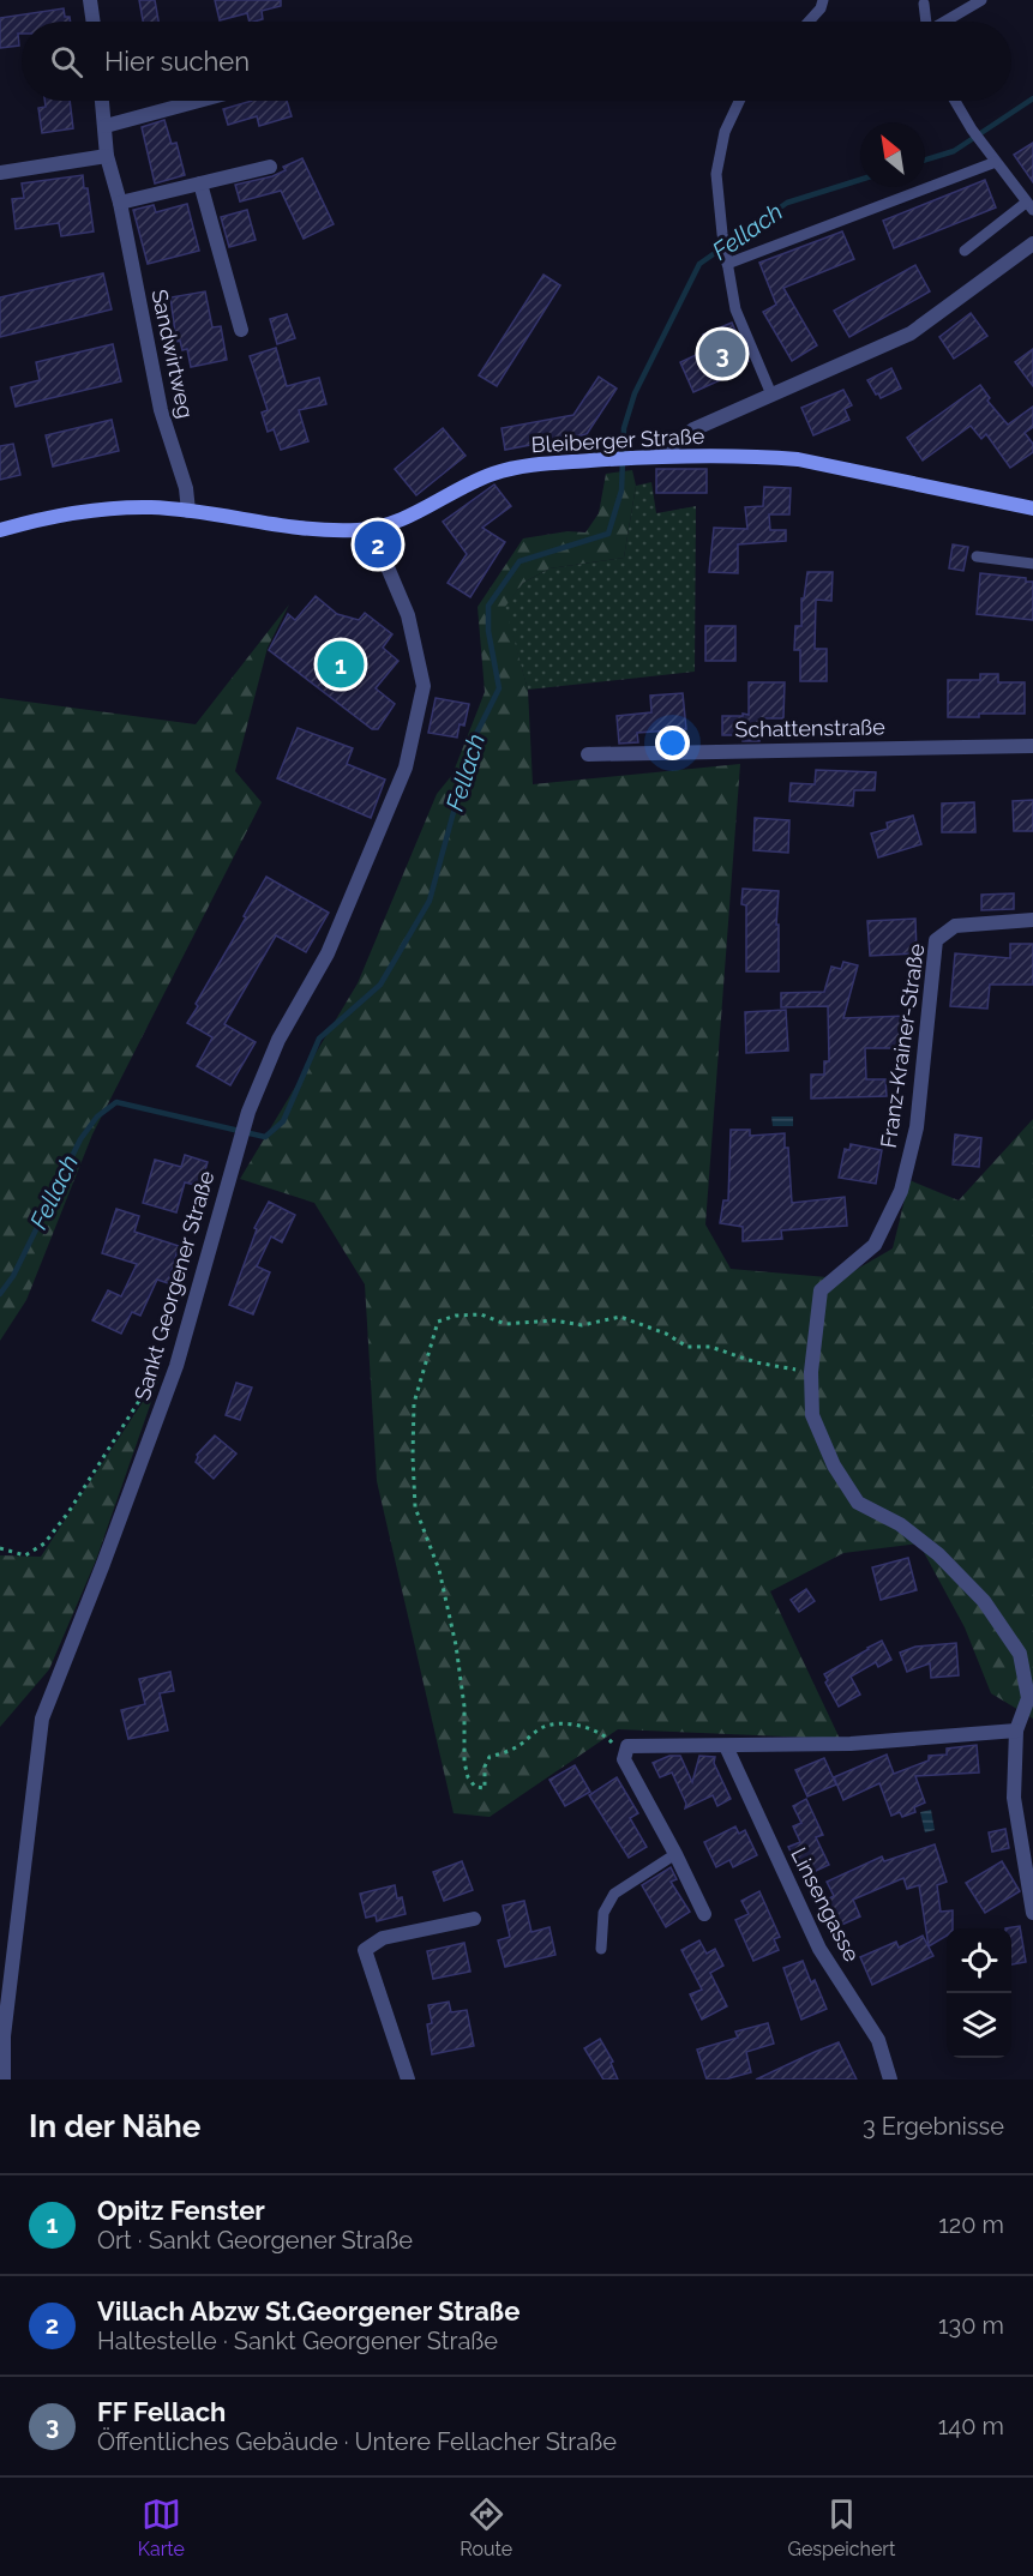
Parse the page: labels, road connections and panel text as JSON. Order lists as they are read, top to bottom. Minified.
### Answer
{"streets":{"main road":["Bleiberger Straße"],"street":["Sandwirtweg","Schattenstraße","Franz-Krainer-Straße","Sankt Georgener Straße","Linsengasse"]},"crossings":[["Sandwirtweg","Bleiberger Straße"],["Bleiberger Straße","Sankt Georgener Straße"]],"water":["Fellach"],"north":"top left","page":{"search":"Hier suchen","pins":["3","2","1"],"heading":["In der Nähe","3 Ergebnisse"],"list":[{"mark":"1","name":"Opitz Fenster","note":"Ort · Sankt Georgener Straße","value":"120 m"},{"mark":"2","name":"Villach Abzw St.Georgener Straße","note":"Haltestelle · Sankt Georgener Straße","value":"130 m"},{"mark":"3","name":"FF Fellach","note":"Öffentliches Gebäude · Untere Fellacher Straße","value":"140 m"}],"nav":["Karte","Route","Gespeichert"]}}
